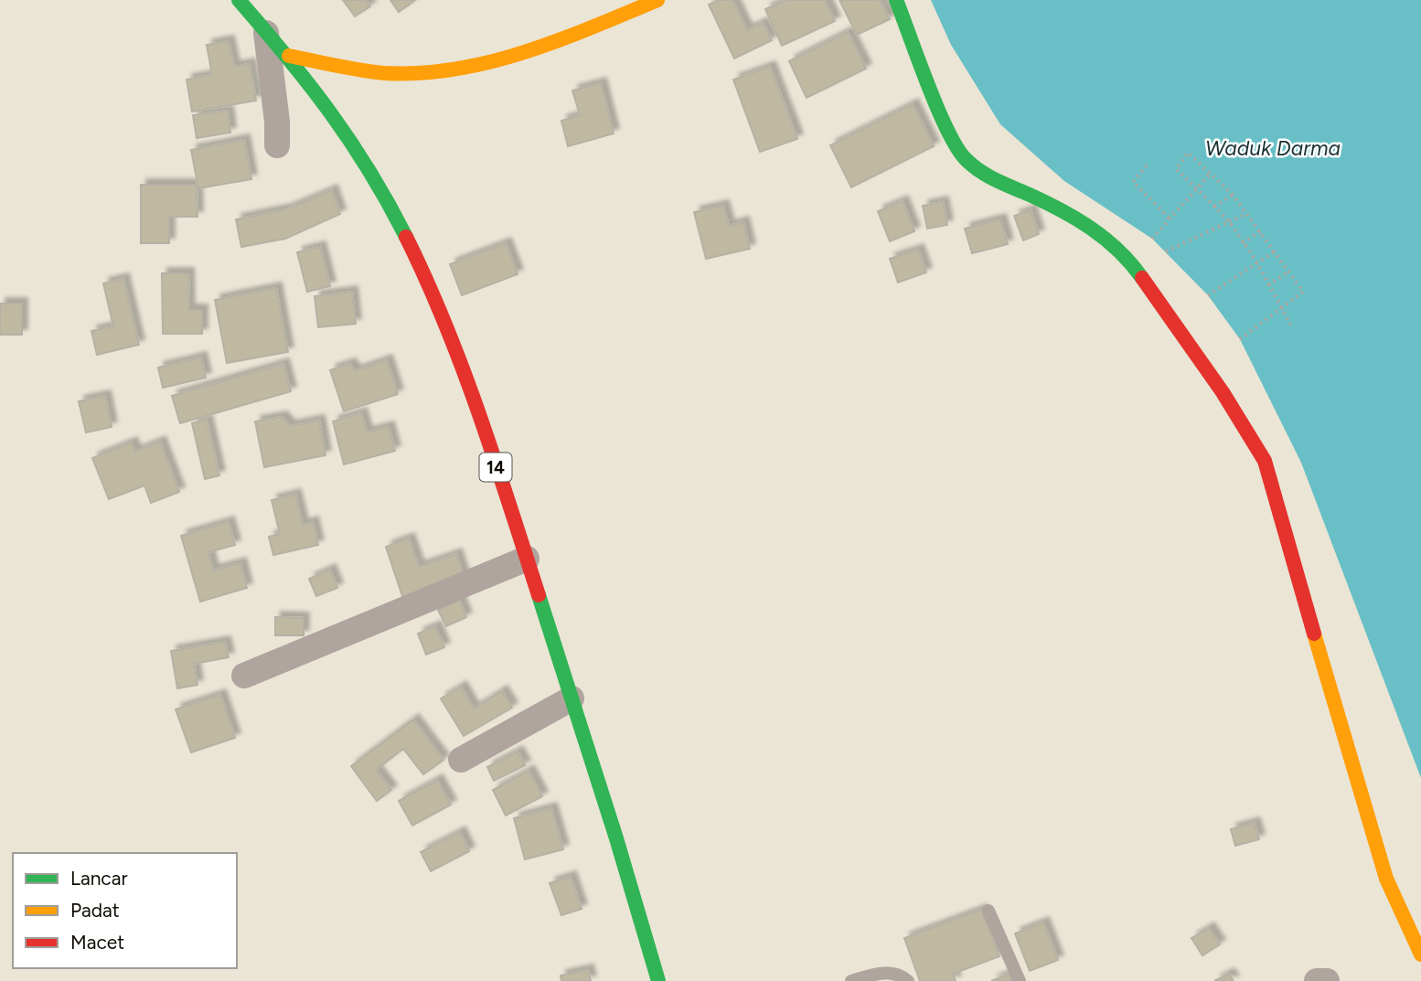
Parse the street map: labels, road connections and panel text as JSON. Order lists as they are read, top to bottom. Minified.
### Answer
{"streets":{"main road":["14"]},"water":["Waduk Darma"],"legend":["Lancar","Padat","Macet"]}
